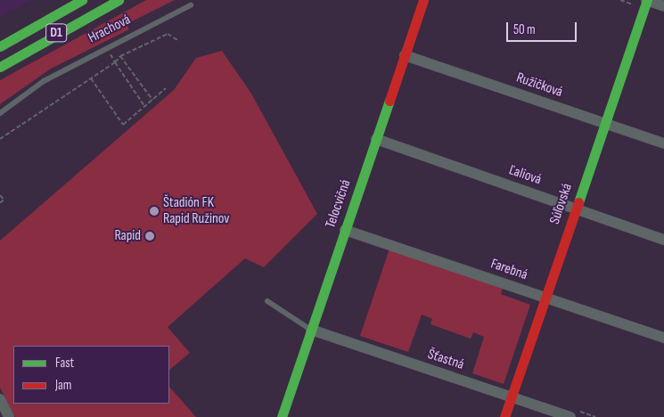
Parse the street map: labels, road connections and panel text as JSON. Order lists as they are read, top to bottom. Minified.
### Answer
{"streets":{"main road":["D1","Telocvičná","Súľovská"],"street":["Ružičková","Ľaliová","Farebná","Šťastná"],"lane":["Hrachová"]},"crossings":[["Ružičková","Telocvičná"],["Ružičková","Súľovská"],["Ľaliová","Telocvičná"],["Ľaliová","Súľovská"],["Telocvičná","Farebná"],["Telocvičná","Šťastná"],["Súľovská","Farebná"],["Súľovská","Šťastná"]],"places":["Štadión FK Rapid Ružinov","Rapid"],"legend":["Fast","Jam"],"scale_bar":"50 m"}
